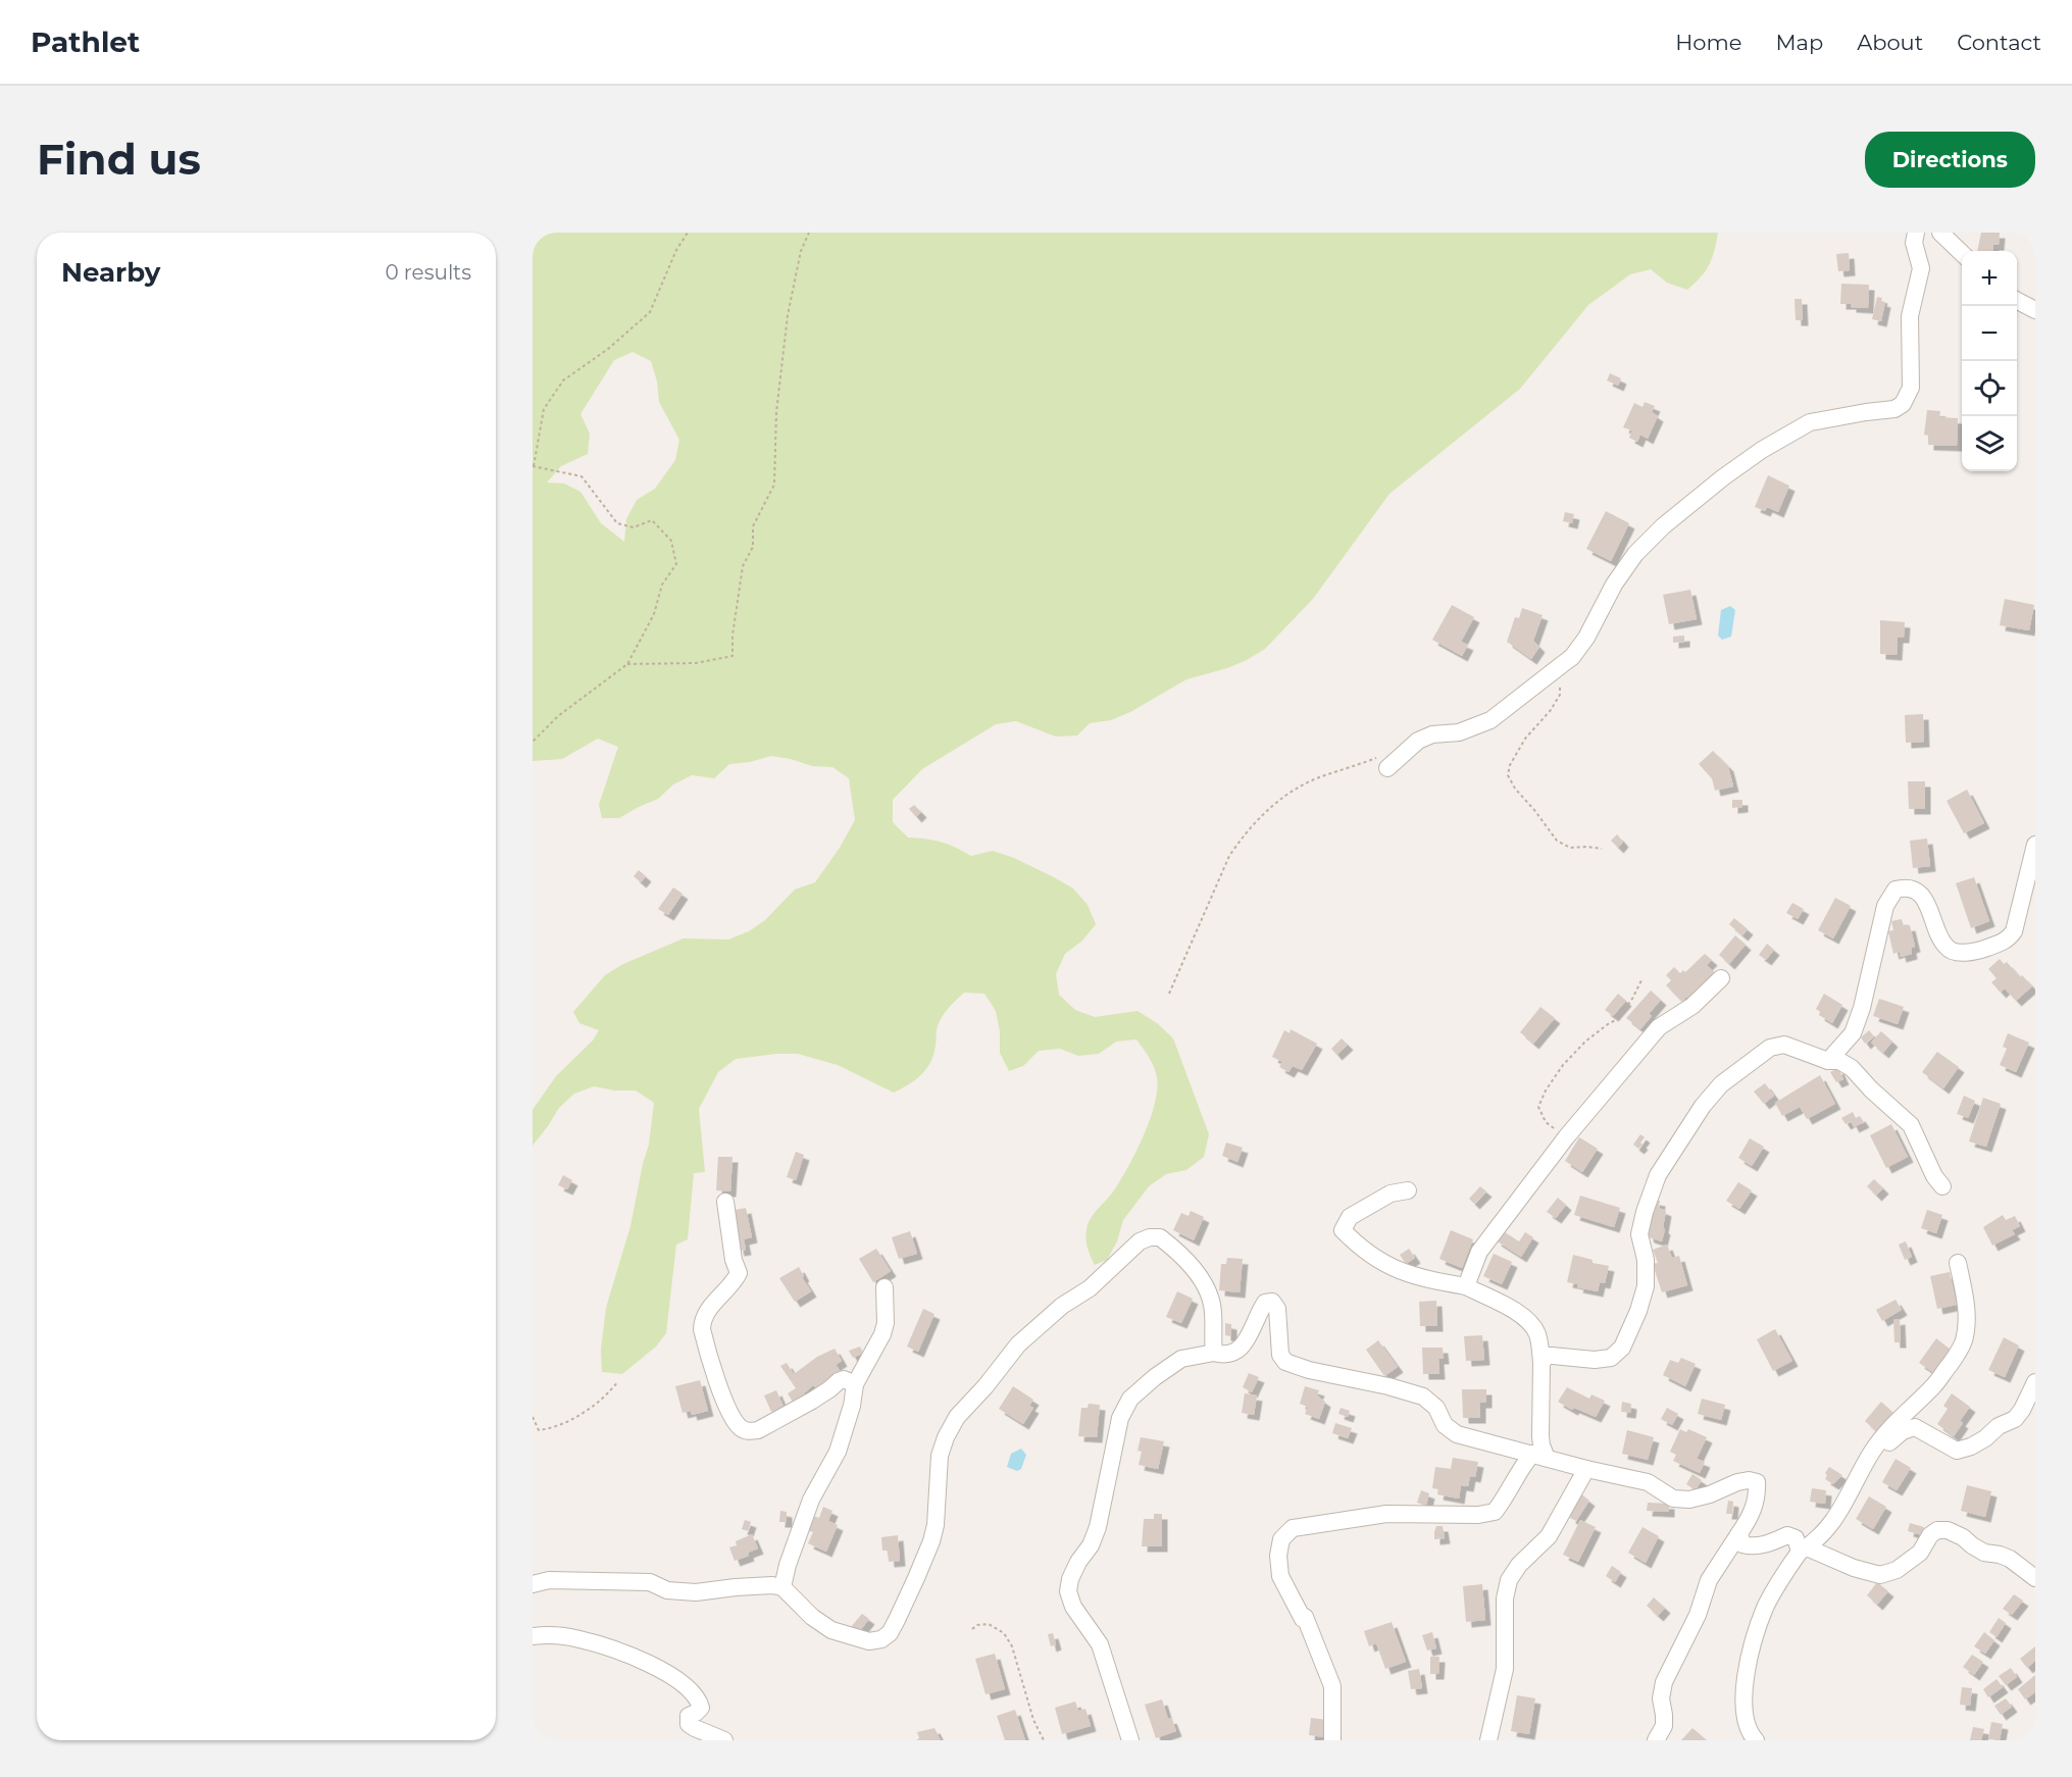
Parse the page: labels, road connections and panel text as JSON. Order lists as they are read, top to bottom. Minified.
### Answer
{"page":{"header":"Pathlet","nav":["Home","Map","About","Contact"],"buttons":"Directions","title":"Find us","heading":["Nearby","0 results"],"map_buttons":["+","−"]}}
